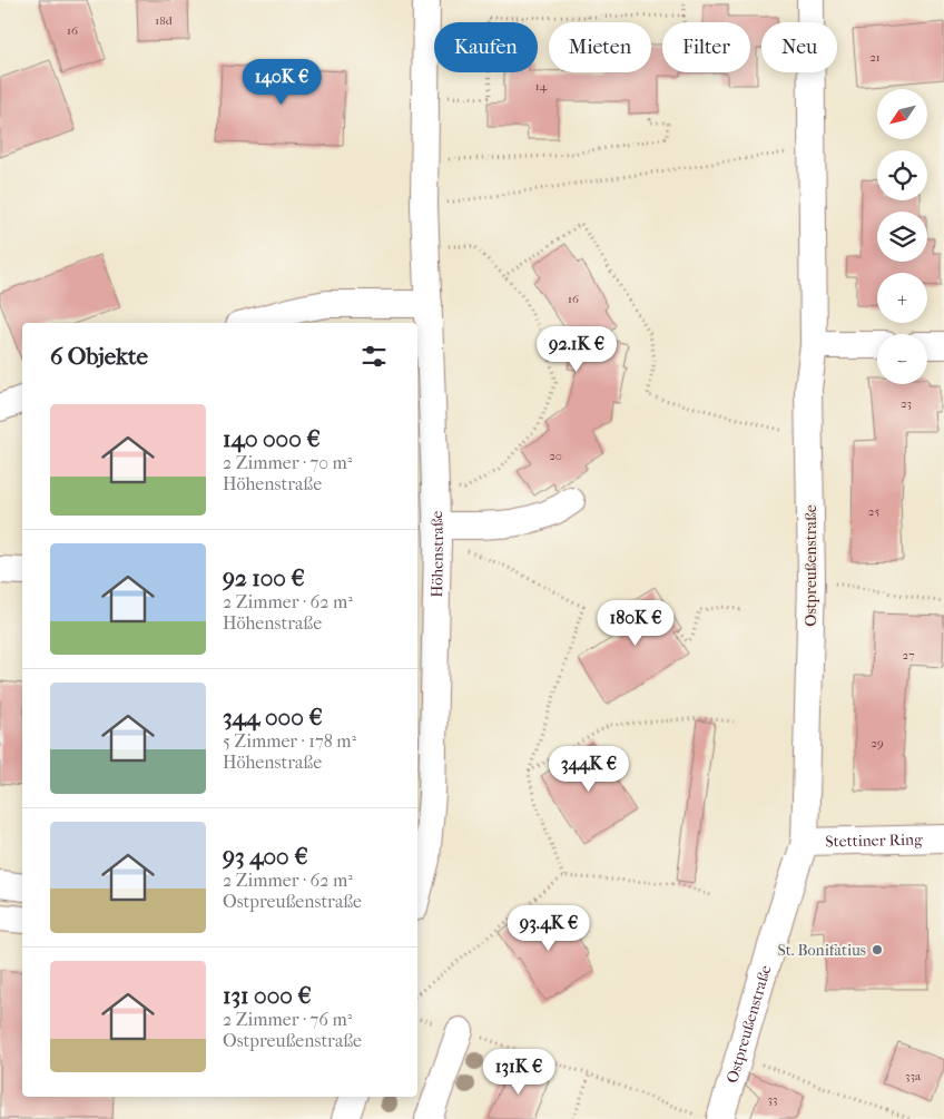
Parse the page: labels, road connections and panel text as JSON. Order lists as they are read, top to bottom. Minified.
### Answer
{"streets":{"street":["Höhenstraße","Ostpreußenstraße","Stettiner Ring"]},"crossings":[["Ostpreußenstraße","Stettiner Ring"]],"places":["St. Bonifatius"],"house_numbers":["18d","16","21","14","16","23","20","25","27","29","33a","33"],"north":"bottom left","page":{"chip":["Kaufen","Mieten","Filter","Neu"],"price":["140K €","92.1K €","180K €","344K €","93.4K €","131K €"],"map_buttons":["+","−"],"heading":"6 Objekte","list":[{"name":"140 000 €","note":"2 Zimmer · 70 m² · Höhenstraße"},{"name":"92 100 €","note":"2 Zimmer · 62 m² · Höhenstraße"},{"name":"344 000 €","note":"5 Zimmer · 178 m² · Höhenstraße"},{"name":"93 400 €","note":"2 Zimmer · 62 m² · Ostpreußenstraße"},{"name":"131 000 €","note":"2 Zimmer · 76 m² · Ostpreußenstraße"}]}}
